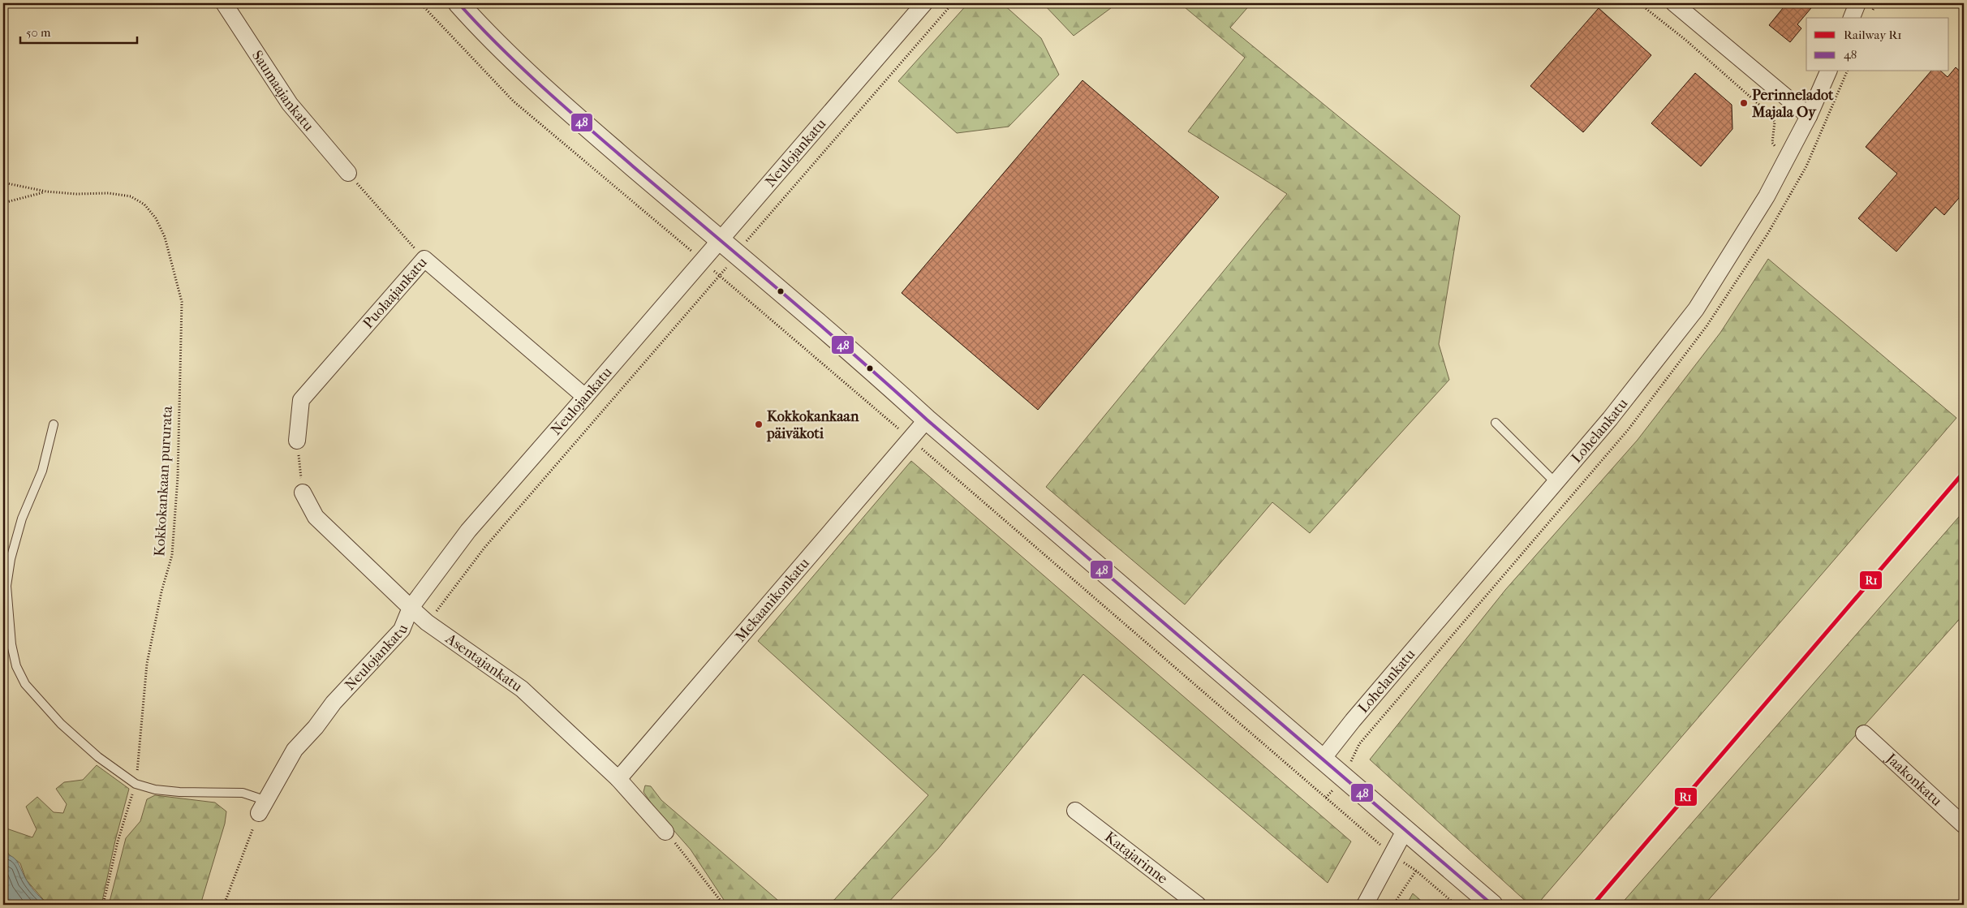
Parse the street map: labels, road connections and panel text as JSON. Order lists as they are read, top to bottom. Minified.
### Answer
{"streets":{"street":["Saumaajankatu","Neulojankatu","Puolaajankatu","Lohelankatu","Mekaanikonkatu","Asentajankatu","Jaakonkatu","Katajarinne"],"path":["Kokkokankaan pururata"]},"crossings":[["Neulojankatu","Puolaajankatu"],["Neulojankatu","Asentajankatu"],["Mekaanikonkatu","Asentajankatu"]],"places":["Perinneladot Majala Oy","Kokkokankaan päiväkoti"],"lines":["transit line 48","rail line R1"],"legend":["Railway R1","48"],"scale_bar":"50 m"}
